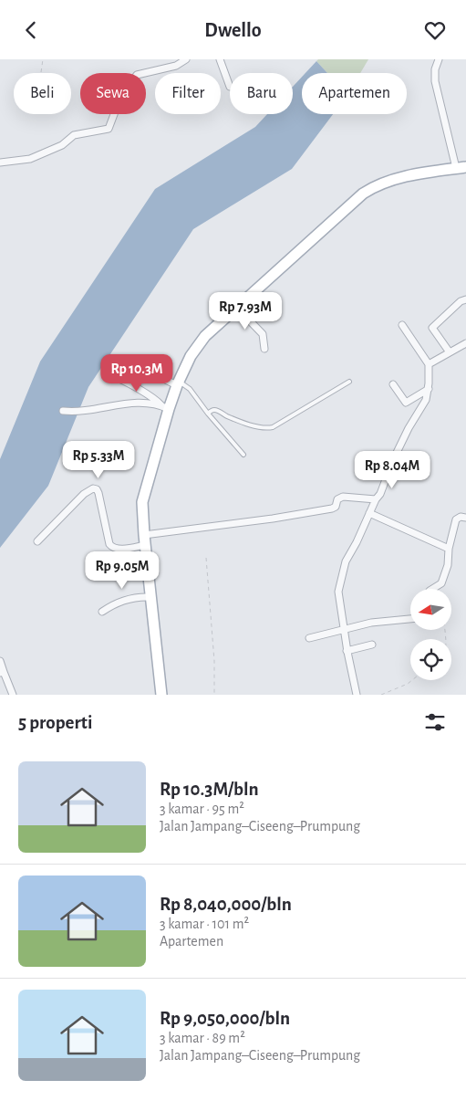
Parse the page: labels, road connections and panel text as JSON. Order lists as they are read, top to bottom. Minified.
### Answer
{"north":"left","page":{"header":"Dwello","chip":["Beli","Sewa","Filter","Baru","Apartemen"],"price":["Rp 7.93M","Rp 10.3M","Rp 5.33M","Rp 8.04M","Rp 9.05M"],"heading":"5 properti","list":[{"name":"Rp 10.3M/bln","note":"3 kamar · 95 m² · Jalan Jampang–Ciseeng–Prumpung"},{"name":"Rp 8,040,000/bln","note":"3 kamar · 101 m² · Apartemen"},{"name":"Rp 9,050,000/bln","note":"3 kamar · 89 m² · Jalan Jampang–Ciseeng–Prumpung"}]}}
